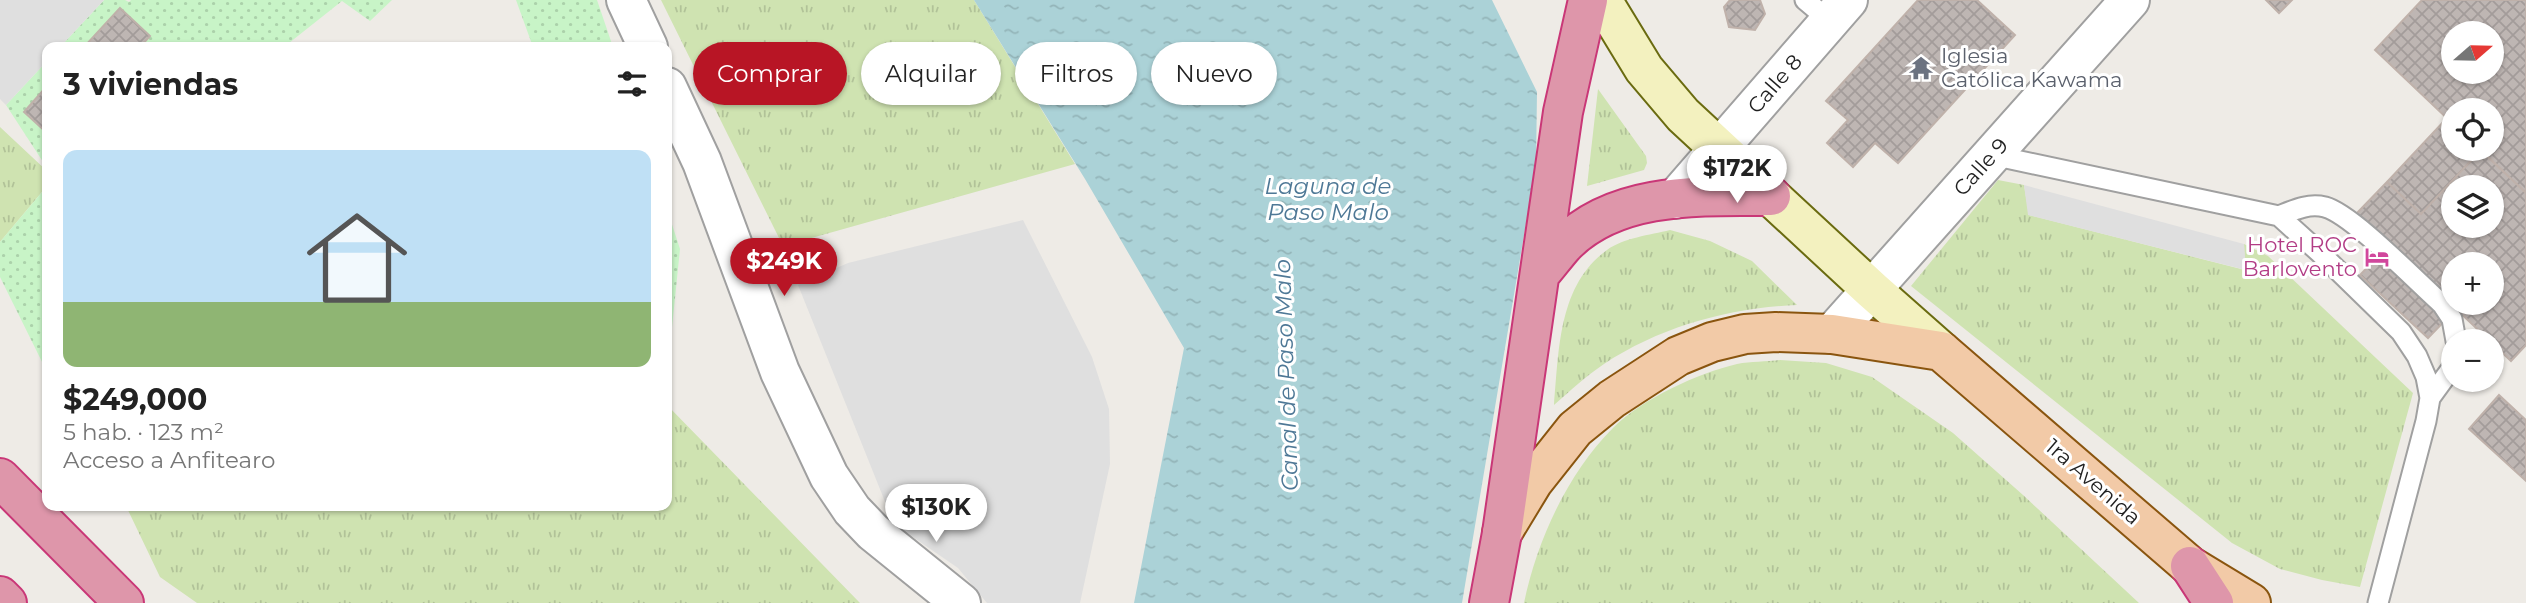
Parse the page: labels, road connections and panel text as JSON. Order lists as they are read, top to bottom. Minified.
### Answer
{"streets":{"main road":["1ra Avenida"],"street":["Calle 8","Calle 9"]},"water":["Laguna de Paso Malo","Canal de Paso Malo"],"places":{"temple":["Iglesia Católica Kawama"],"hotel":["Hotel ROC Barlovento"]},"north":"right","page":{"map_buttons":["+","−"],"chip":["Comprar","Alquilar","Filtros","Nuevo"],"heading":"3 viviendas","list":[{"name":"$249,000","note":"5 hab. · 123 m² · Acceso a Anfitearo"}],"price":["$172K","$249K","$130K"]}}
